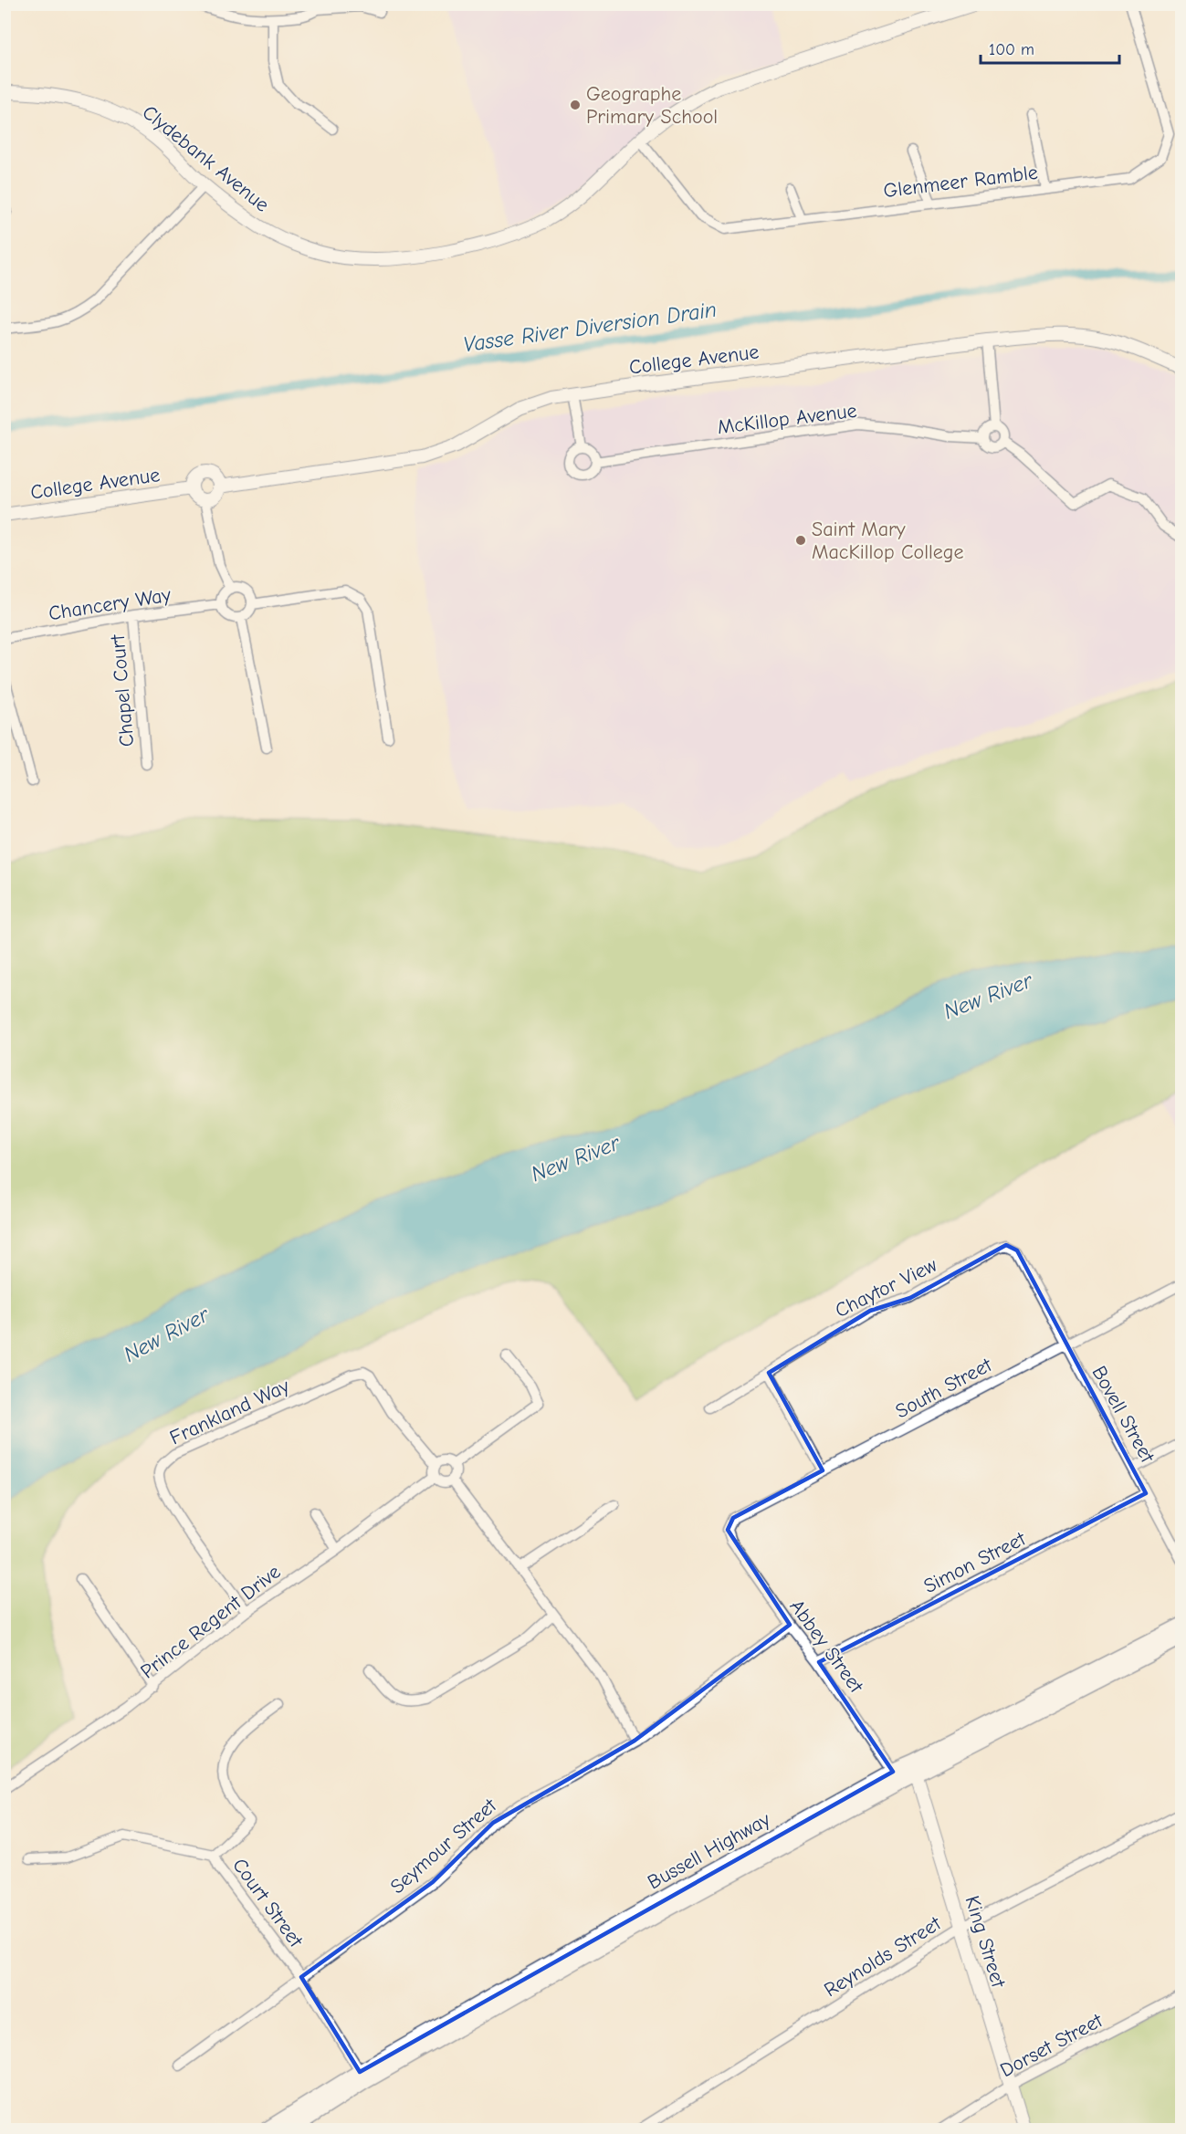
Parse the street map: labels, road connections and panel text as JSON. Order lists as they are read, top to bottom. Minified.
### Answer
{"streets":{"main road":["Bussell Highway"],"street":["Clydebank Avenue","Glenmeer Ramble","College Avenue","McKillop Avenue","Chancery Way","Chapel Court","Chaytor View","South Street","Frankland Way","Bovell Street","Simon Street","Prince Regent Drive","Abbey Street","Seymour Street","Court Street","King Street","Reynolds Street","Dorset Street"]},"crossings":[["Clydebank Avenue","Glenmeer Ramble"],["Chancery Way","Chapel Court"],["Chaytor View","South Street"],["Chaytor View","Bovell Street"],["South Street","Bovell Street"],["South Street","Abbey Street"],["Frankland Way","Prince Regent Drive"],["Bovell Street","Simon Street"],["Simon Street","Abbey Street"],["Abbey Street","Seymour Street"],["Abbey Street","Bussell Highway"],["Seymour Street","Court Street"],["Bussell Highway","Court Street"],["Bussell Highway","King Street"],["King Street","Reynolds Street"],["King Street","Dorset Street"]],"water":["Vasse River Diversion Drain","New River"],"places":["Geographe Primary School","Saint Mary MacKillop College"],"scale_bar":"100 m"}
